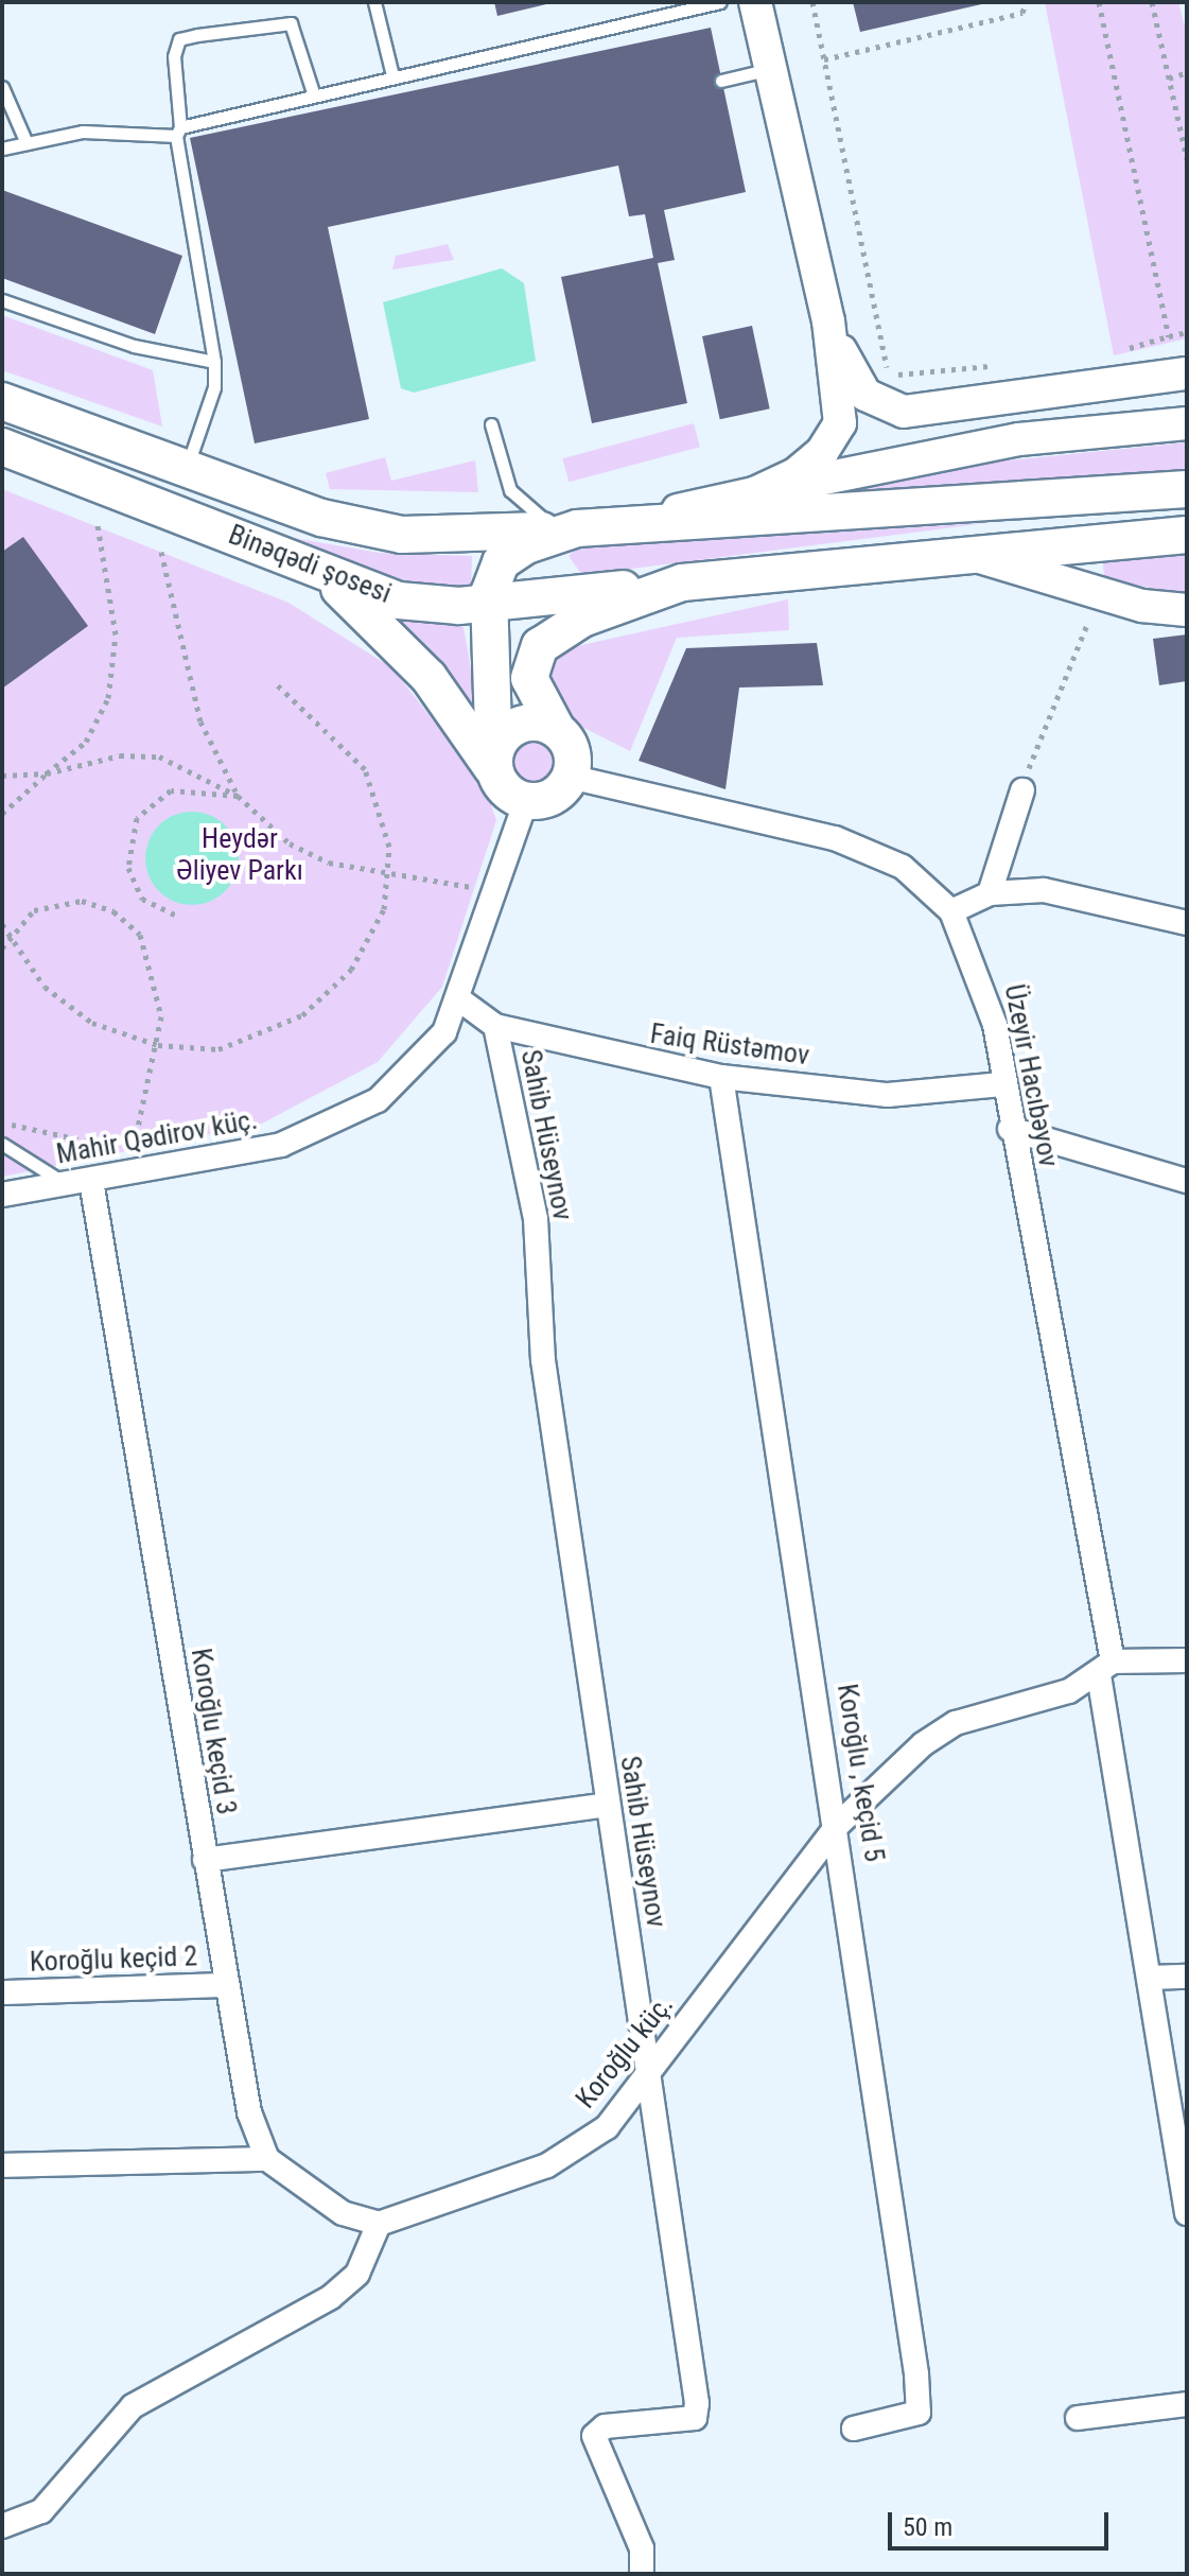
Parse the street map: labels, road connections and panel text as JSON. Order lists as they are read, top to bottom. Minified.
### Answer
{"streets":{"main road":["Binəqədi şosesi"],"street":["Faiq Rüstəmov","Üzeyir Hacıbəyov","Sahib Hüseynov","Mahir Qədirov küç.","Koroğlu keçid 3","Koroğlu , keçid 5","Koroğlu keçid 2","Koroğlu küç."]},"crossings":[["Faiq Rüstəmov","Üzeyir Hacıbəyov"],["Faiq Rüstəmov","Sahib Hüseynov"],["Faiq Rüstəmov","Mahir Qədirov küç."],["Faiq Rüstəmov","Koroğlu , keçid 5"],["Üzeyir Hacıbəyov","Mahir Qədirov küç."],["Üzeyir Hacıbəyov","Koroğlu küç."],["Sahib Hüseynov","Koroğlu küç."],["Mahir Qədirov küç.","Koroğlu keçid 3"],["Koroğlu keçid 3","Koroğlu keçid 2"],["Koroğlu , keçid 5","Koroğlu küç."]],"parks":["Heydər Əliyev Parkı"],"scale_bar":"50 m"}
